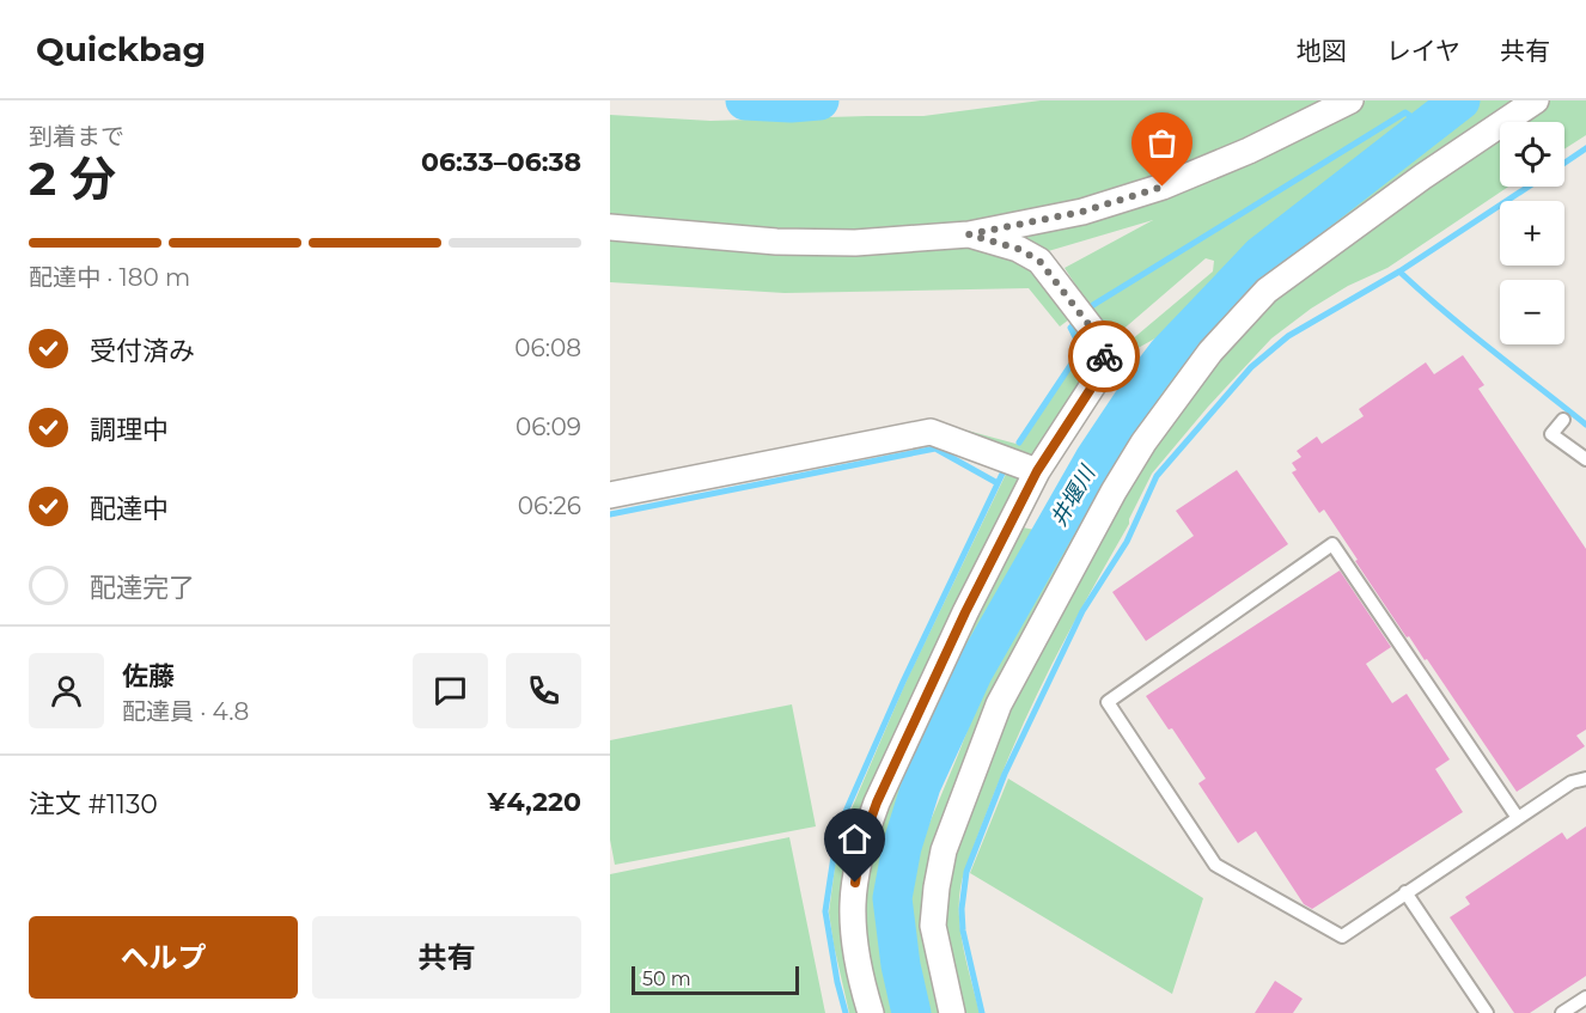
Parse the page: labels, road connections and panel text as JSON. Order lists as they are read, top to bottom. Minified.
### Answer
{"water":["井堰川"],"scale_bar":"50 m","page":{"header":"Quickbag","nav":["地図","レイヤ","共有"],"heading":["2 分","到着まで","06:33–06:38"],"panel":["佐藤","配達員 · 4.8","注文 #1130","¥4,220"],"map_buttons":["+","−"],"bar":"配達中 · 180 m","list":[["受付済み","06:08"],["調理中","06:09"],["配達中","06:26"],"配達完了"],"buttons":["ヘルプ","共有"],"scale":"50 m"}}
